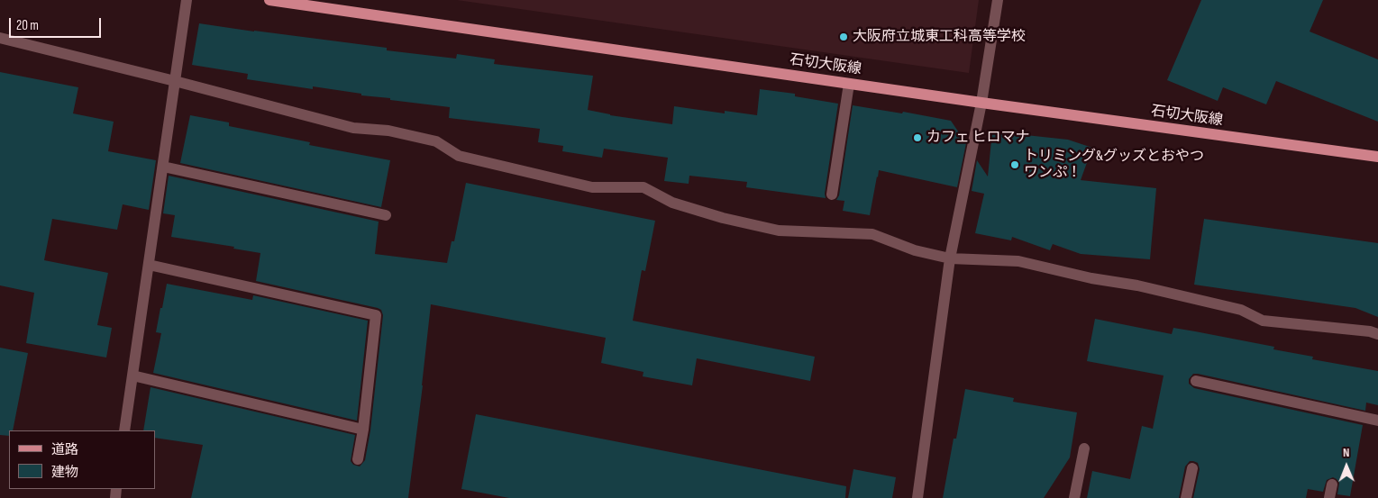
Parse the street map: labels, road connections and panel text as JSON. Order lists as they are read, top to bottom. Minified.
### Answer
{"streets":{"main road":["石切大阪線"]},"places":["大阪府立城東工科高等学校","カフェ ヒロマナ","トリミング&グッズとおやつ ワンぷ！"],"legend":["道路","建物"],"scale_bar":"20 m","north":"top"}
